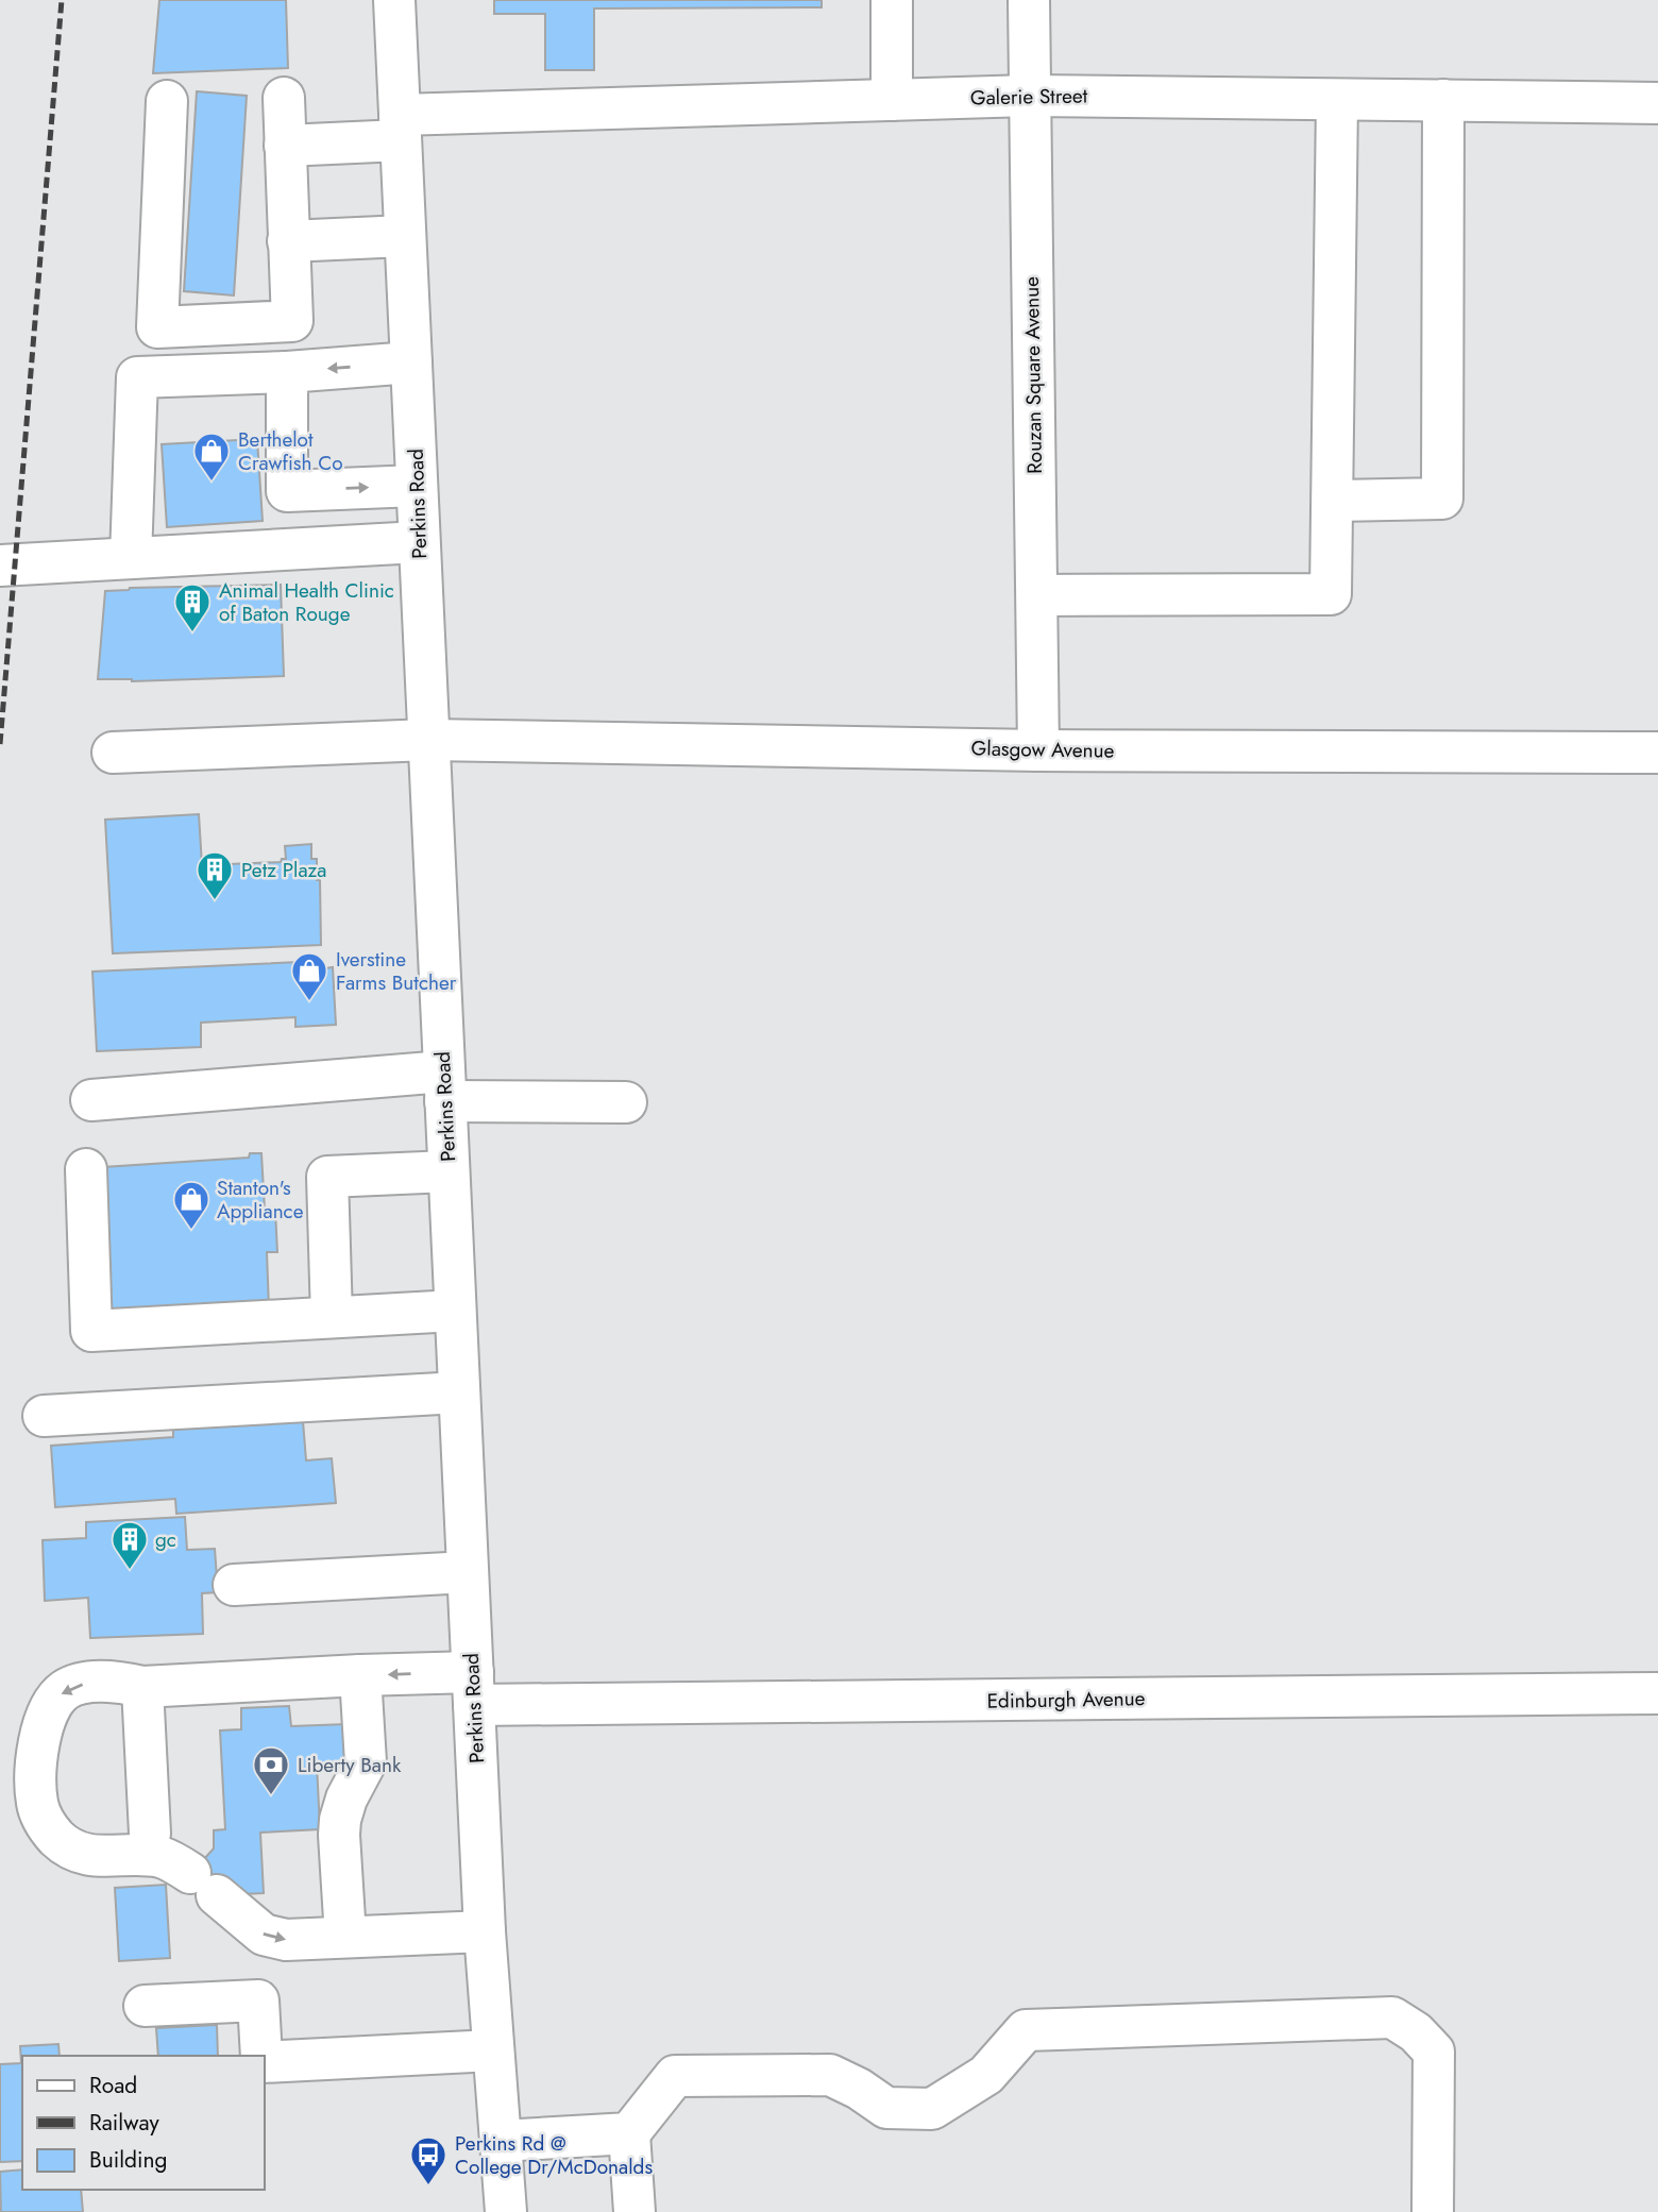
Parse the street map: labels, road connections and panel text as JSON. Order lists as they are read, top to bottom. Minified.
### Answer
{"streets":{"street":["Galerie Street","Rouzan Square Avenue","Perkins Road","Glasgow Avenue","Edinburgh Avenue"]},"crossings":[["Galerie Street","Rouzan Square Avenue"],["Galerie Street","Perkins Road"],["Rouzan Square Avenue","Glasgow Avenue"],["Perkins Road","Glasgow Avenue"],["Perkins Road","Edinburgh Avenue"]],"places":{"shop":["Berthelot Crawfish Co","Iverstine Farms Butcher","Stanton's Appliance"],"building":["Animal Health Clinic of Baton Rouge","Petz Plaza","gc"],"bank":["Liberty Bank"],"bus stop":["Perkins Rd @ College Dr/McDonalds"]},"legend":["Road","Railway","Building"]}
